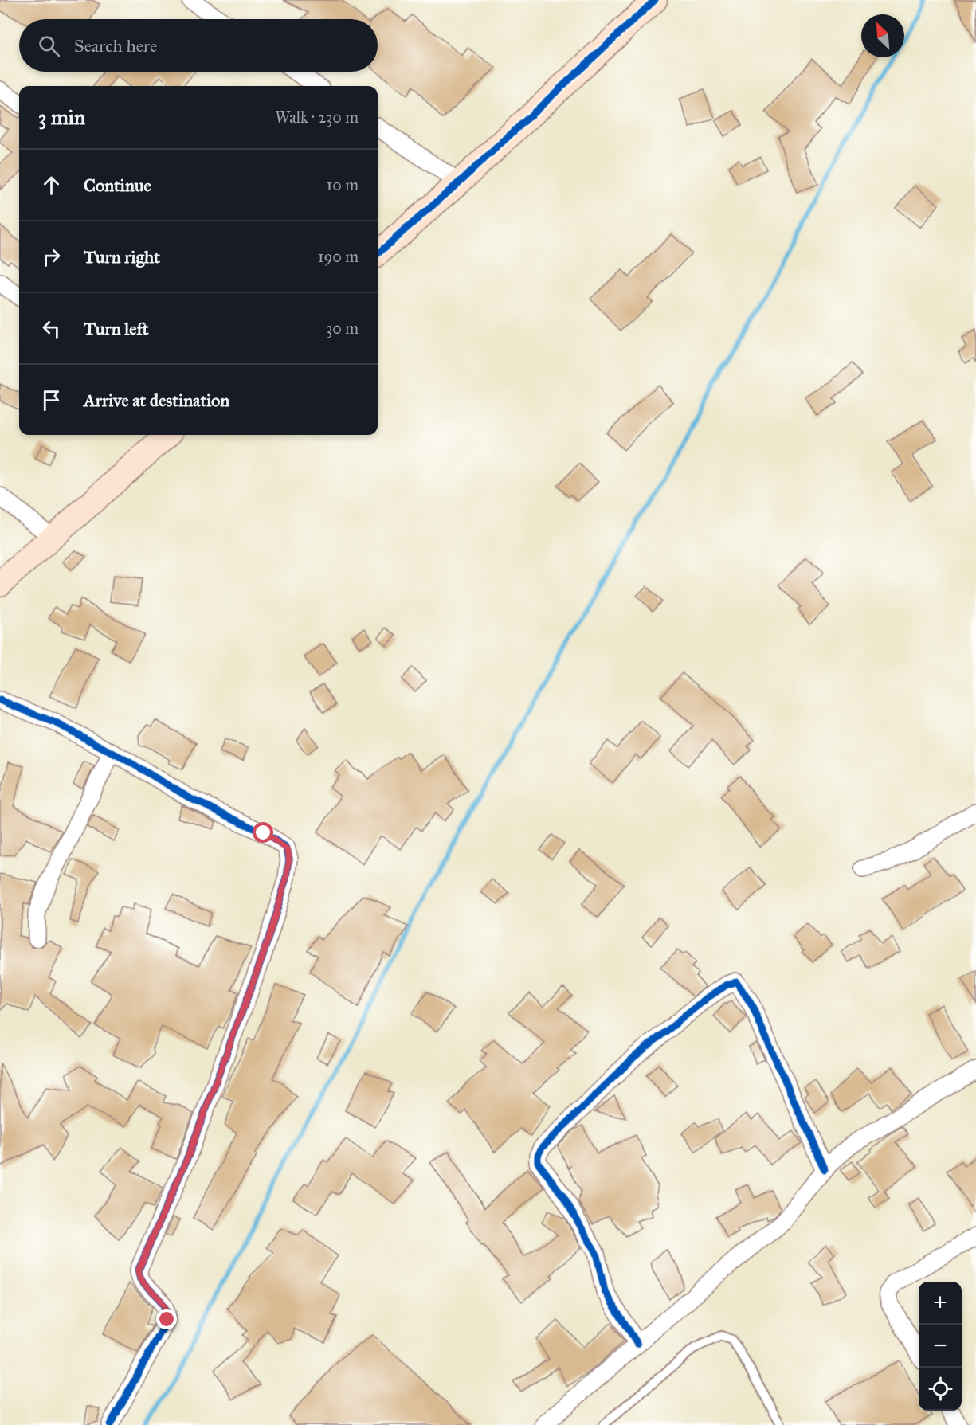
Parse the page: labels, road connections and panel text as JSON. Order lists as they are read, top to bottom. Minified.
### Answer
{"north":"top left","page":{"search":"Search here","heading":["3 min","Walk · 230 m"],"list":[["Continue","10 m"],["Turn right","190 m"],["Turn left","30 m"],"Arrive at destination"],"map_buttons":["+","−"]}}
